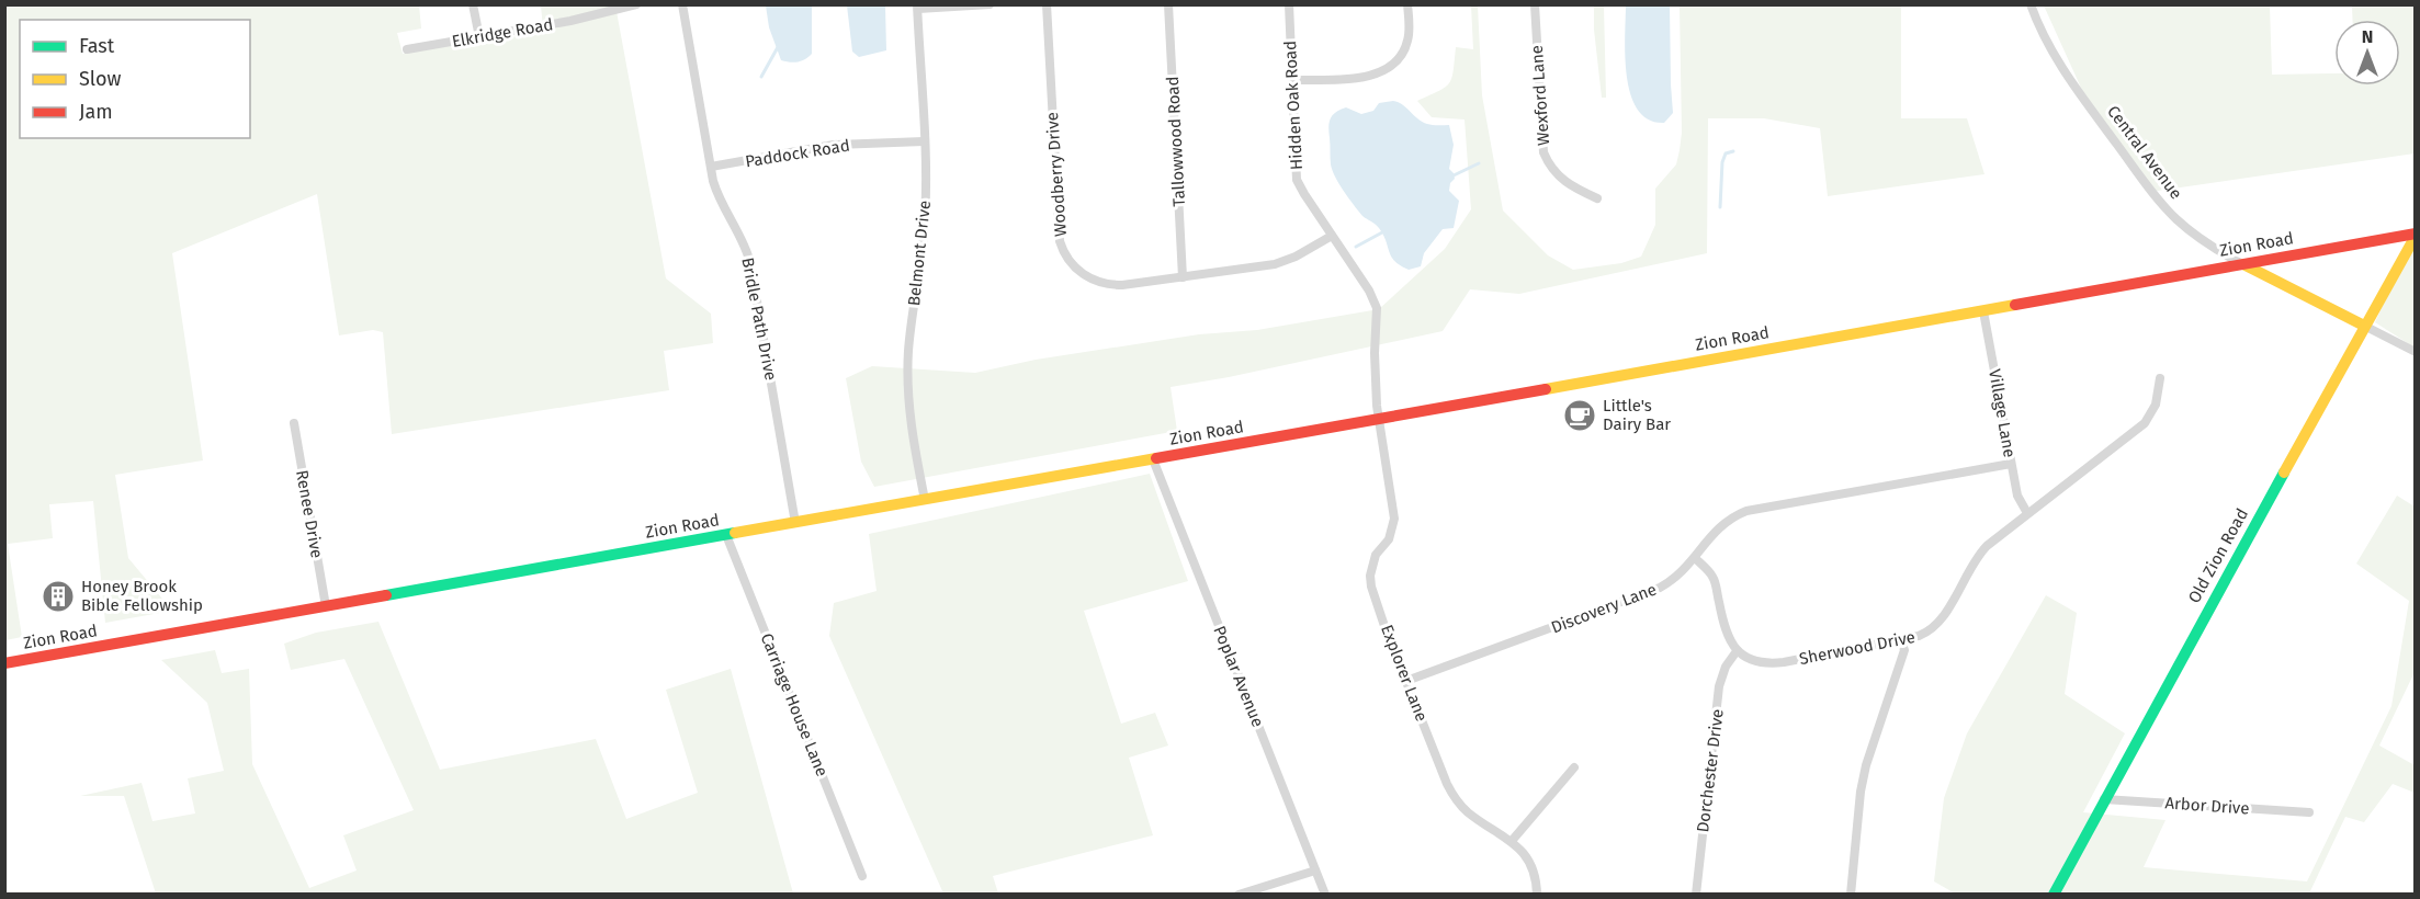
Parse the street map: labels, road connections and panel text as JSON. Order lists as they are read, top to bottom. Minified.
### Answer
{"streets":{"street":["Elkridge Road","Wexford Lane","Hidden Oak Road","Tallowwood Road","Central Avenue","Paddock Road","Woodberry Drive","Zion Road","Belmont Drive","Bridle Path Drive","Village Lane","Renee Drive","Old Zion Road","Discovery Lane","Sherwood Drive","Explorer Lane","Poplar Avenue","Carriage House Lane","Dorchester Drive","Arbor Drive"]},"crossings":[["Hidden Oak Road","Woodberry Drive"],["Hidden Oak Road","Zion Road"],["Hidden Oak Road","Explorer Lane"],["Tallowwood Road","Woodberry Drive"],["Central Avenue","Zion Road"],["Central Avenue","Old Zion Road"],["Paddock Road","Belmont Drive"],["Paddock Road","Bridle Path Drive"],["Zion Road","Belmont Drive"],["Zion Road","Bridle Path Drive"],["Zion Road","Village Lane"],["Zion Road","Renee Drive"],["Zion Road","Old Zion Road"],["Zion Road","Explorer Lane"],["Zion Road","Poplar Avenue"],["Zion Road","Carriage House Lane"],["Village Lane","Discovery Lane"],["Village Lane","Sherwood Drive"],["Old Zion Road","Arbor Drive"],["Discovery Lane","Explorer Lane"],["Sherwood Drive","Dorchester Drive"]],"places":{"cafe":["Little's Dairy Bar"],"building":["Honey Brook Bible Fellowship"]},"legend":["Fast","Slow","Jam"],"north":"top"}
